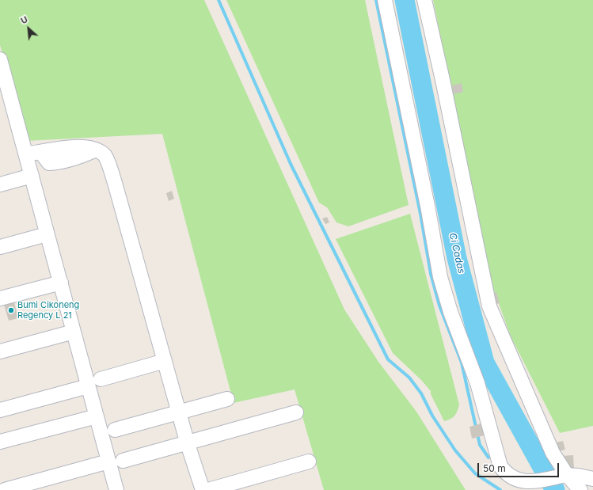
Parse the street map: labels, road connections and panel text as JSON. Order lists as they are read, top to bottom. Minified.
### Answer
{"water":["Ci Cadas"],"places":["Bumi Cikoneng Regency L 21"],"scale_bar":"50 m","north":"top left"}
